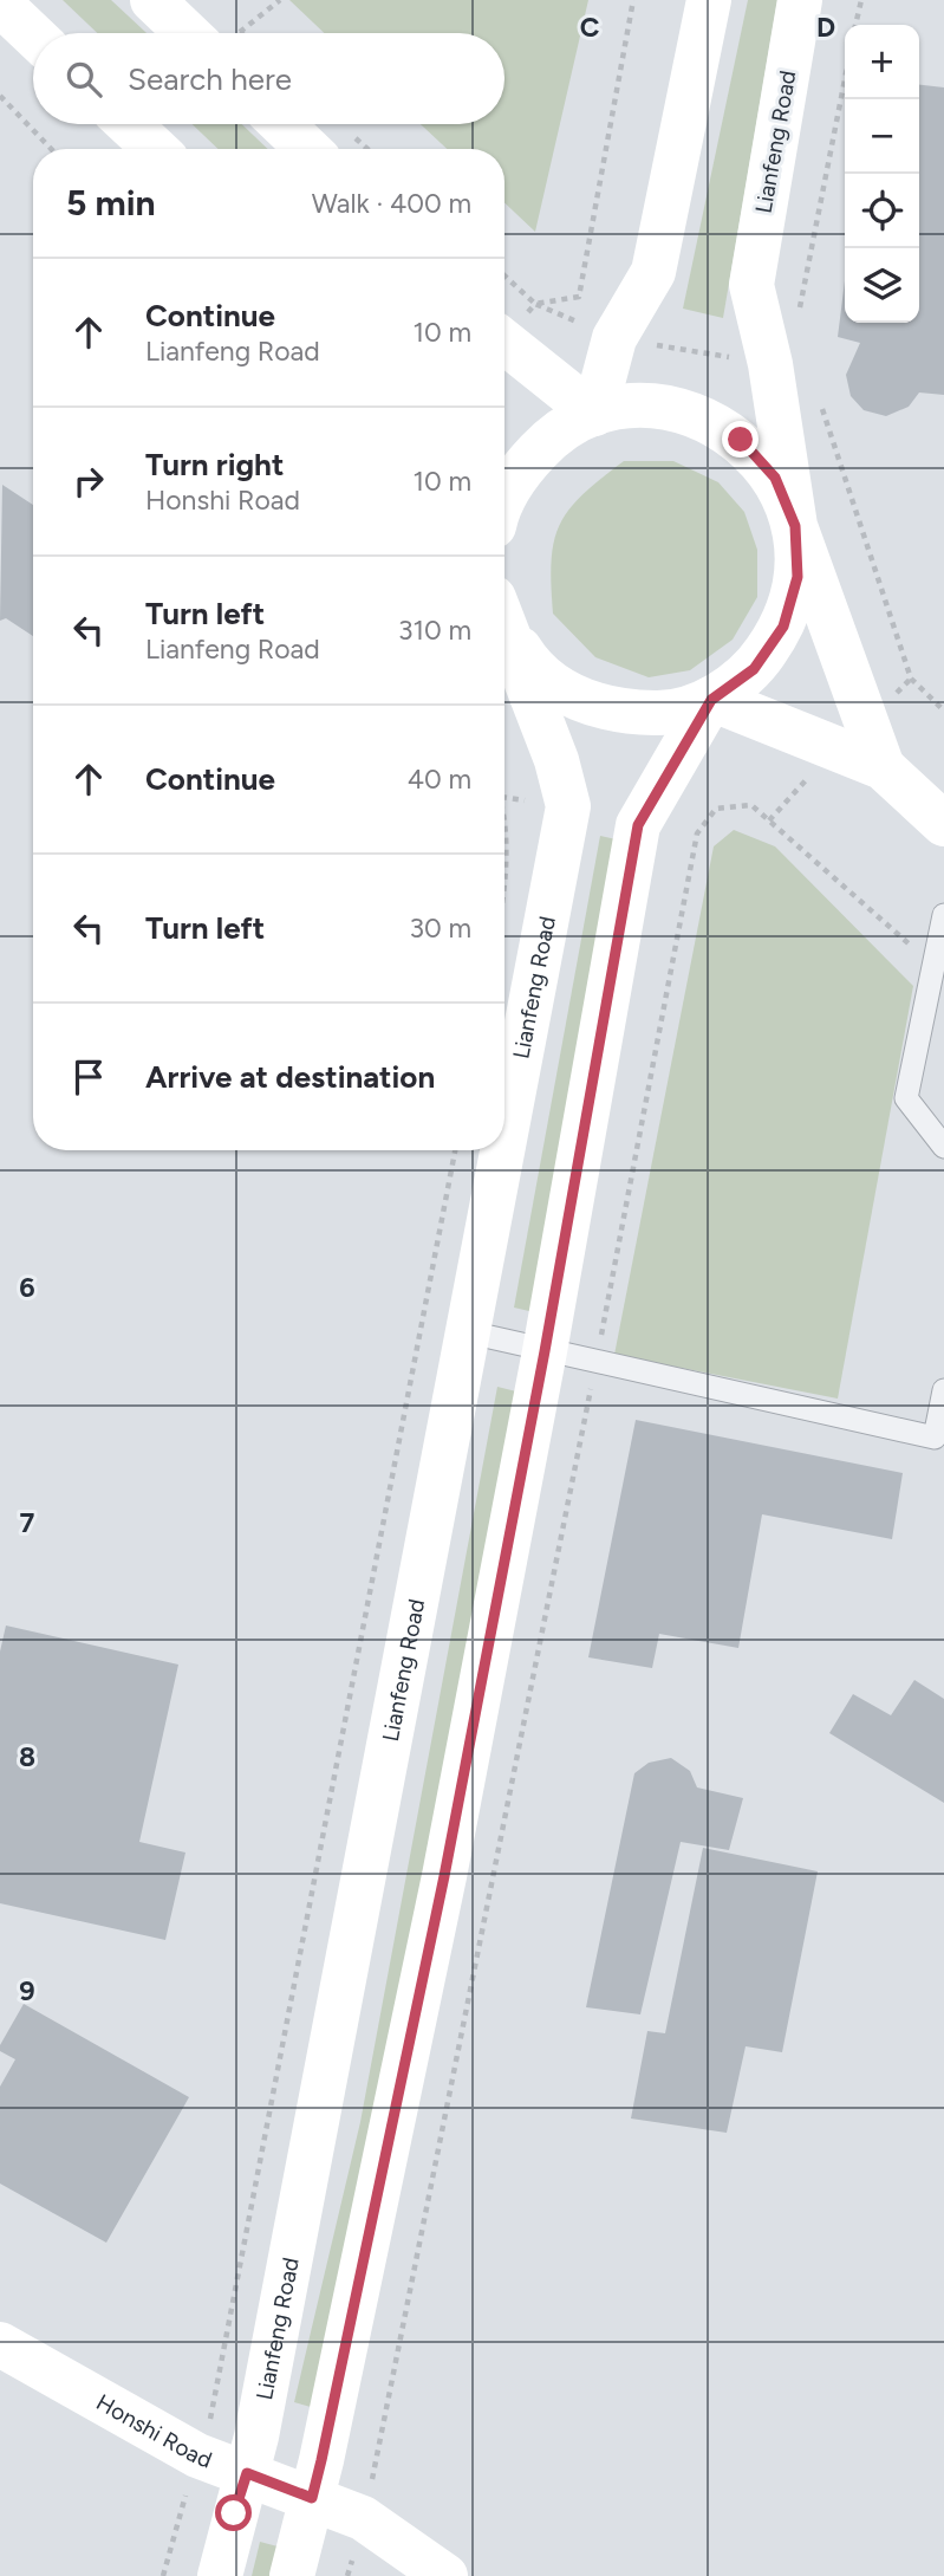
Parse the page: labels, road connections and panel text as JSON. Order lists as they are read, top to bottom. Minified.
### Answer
{"streets":{"main road":["Lianfeng Road","Honshi Road"]},"crossings":[["Lianfeng Road","Honshi Road"]],"page":{"map_buttons":["+","−"],"search":"Search here","heading":["5 min","Walk · 400 m"],"list":[["Continue","Lianfeng Road","10 m"],["Turn right","Honshi Road","10 m"],["Turn left","Lianfeng Road","310 m"],["Continue","40 m"],["Turn left","30 m"],"Arrive at destination"]},"grid":{"columns":["C","D"],"rows":["6","7","8","9"]}}
